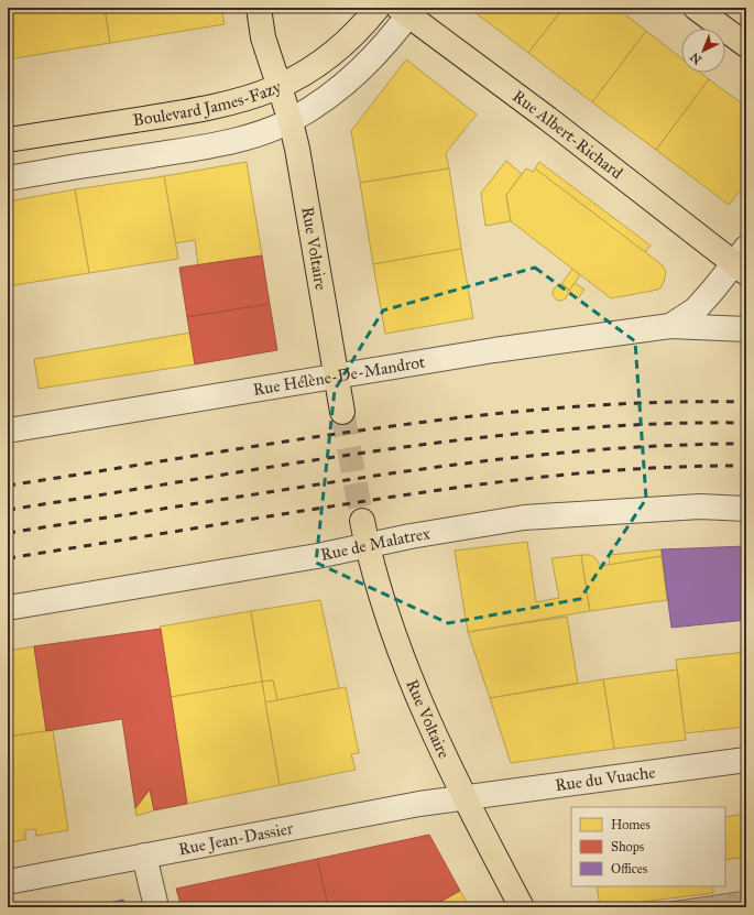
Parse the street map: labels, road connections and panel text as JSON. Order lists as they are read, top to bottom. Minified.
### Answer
{"streets":{"main road":["Boulevard James-Fazy","Rue Albert-Richard","Rue Voltaire"],"street":["Rue Hélène-De-Mandrot","Rue de Malatrex","Rue du Vuache","Rue Jean-Dassier"]},"crossings":[["Boulevard James-Fazy","Rue Voltaire"],["Rue Albert-Richard","Rue Hélène-De-Mandrot"],["Rue Voltaire","Rue Hélène-De-Mandrot"],["Rue Voltaire","Rue de Malatrex"],["Rue Voltaire","Rue du Vuache"],["Rue Voltaire","Rue Jean-Dassier"],["Rue du Vuache","Rue Jean-Dassier"]],"legend":["Homes","Shops","Offices"],"north":"bottom left"}
